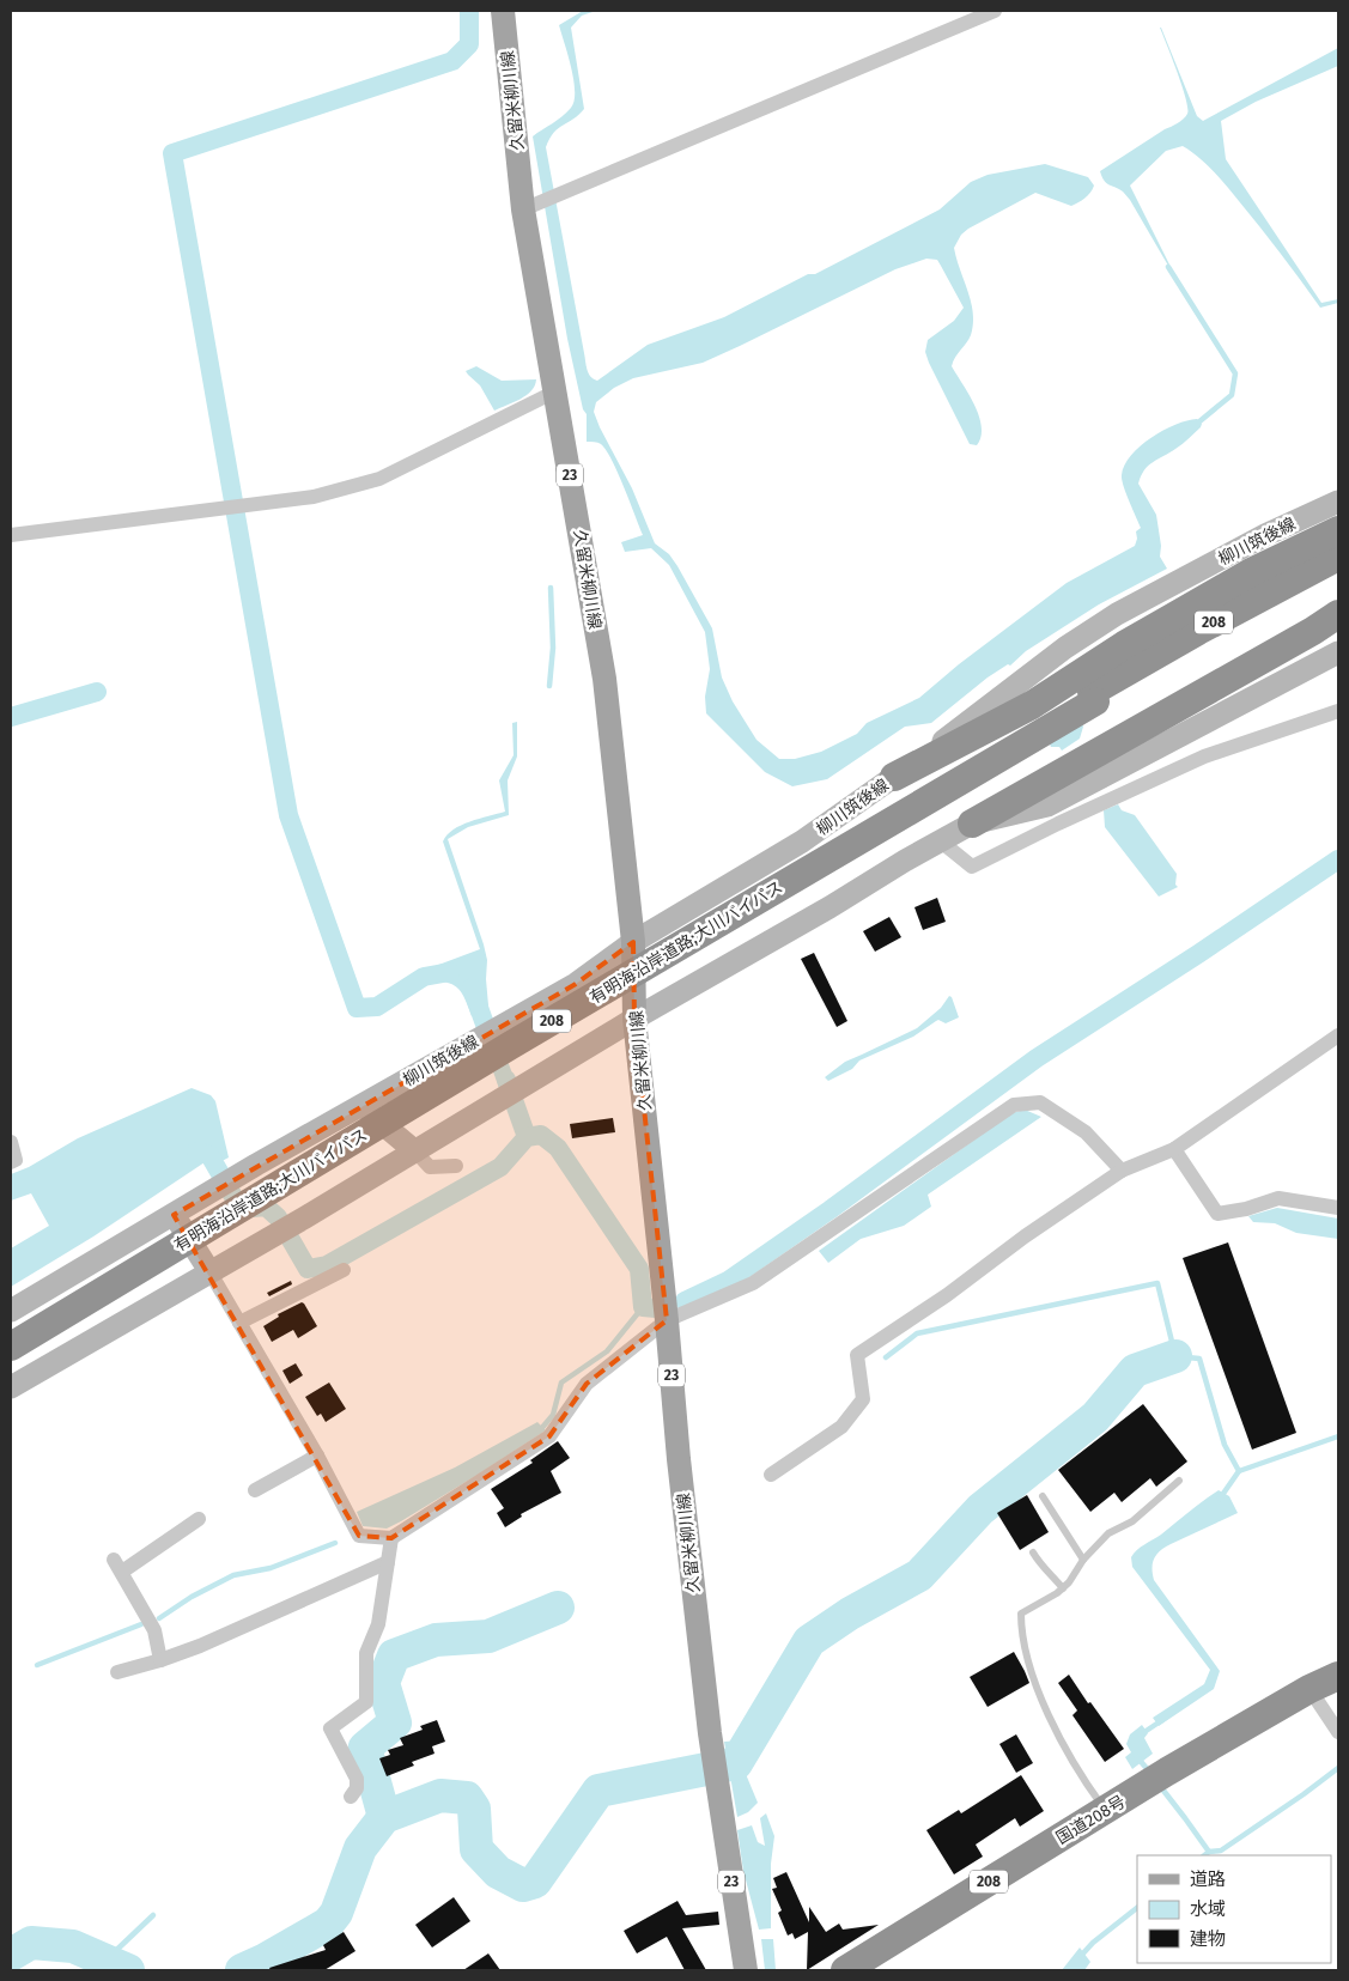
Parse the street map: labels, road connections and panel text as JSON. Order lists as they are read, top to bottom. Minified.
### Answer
{"streets":{"highway":["208","有明海沿岸道路;大川バイパス","国道208号"],"main road":["久留米柳川線","23","柳川筑後線"]},"crossings":[["久留米柳川線","柳川筑後線"]],"legend":["道路","水域","建物"]}
